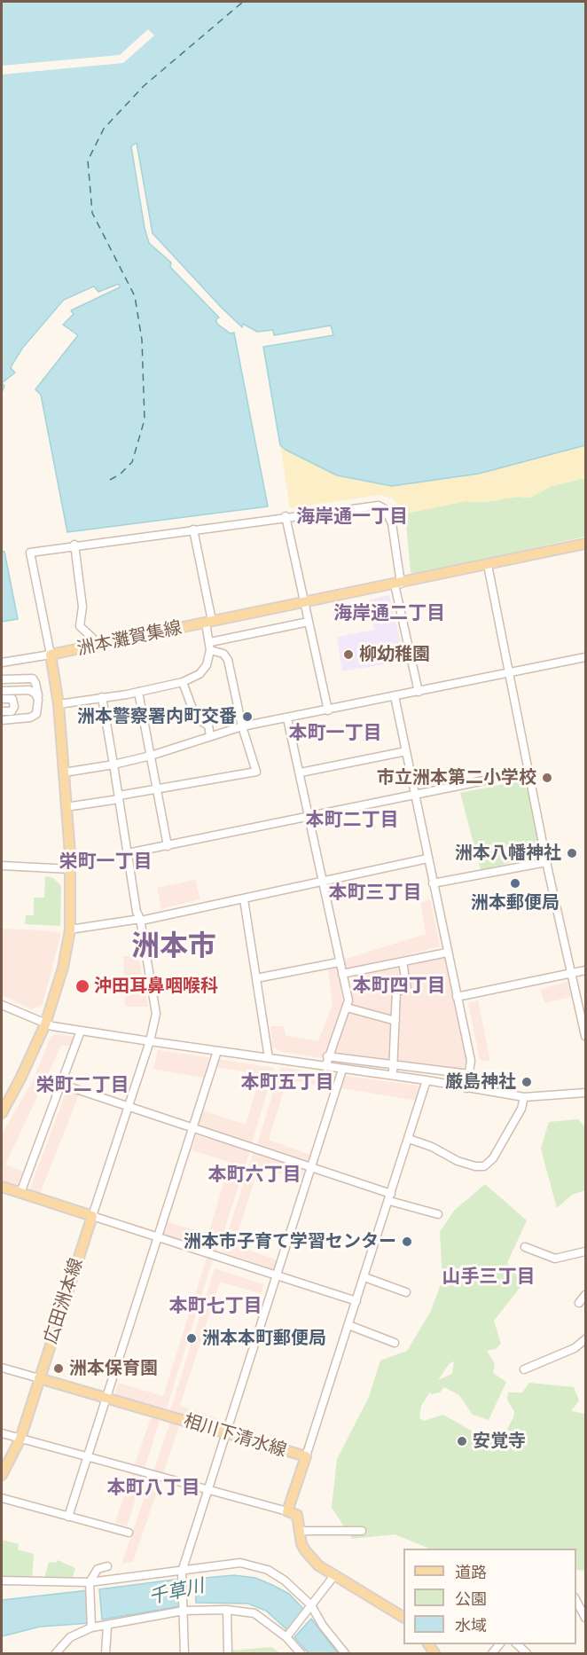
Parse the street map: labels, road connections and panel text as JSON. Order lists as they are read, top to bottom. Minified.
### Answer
{"streets":{"main road":["洲本灘賀集線","広田洲本線","相川下清水線"]},"crossings":[["広田洲本線","相川下清水線"]],"districts":["海岸通一丁目","海岸通二丁目","本町一丁目","本町二丁目","栄町一丁目","本町三丁目","洲本市","本町四丁目","本町五丁目","栄町二丁目","本町六丁目","山手三丁目","本町七丁目","本町八丁目"],"water":["千草川"],"places":["柳幼稚園","洲本警察署内町交番","市立洲本第二小学校","洲本八幡神社","洲本郵便局","沖田耳鼻咽喉科","厳島神社","洲本市子育て学習センター","洲本本町郵便局","洲本保育園","安覚寺"],"legend":["道路","公園","水域"]}
